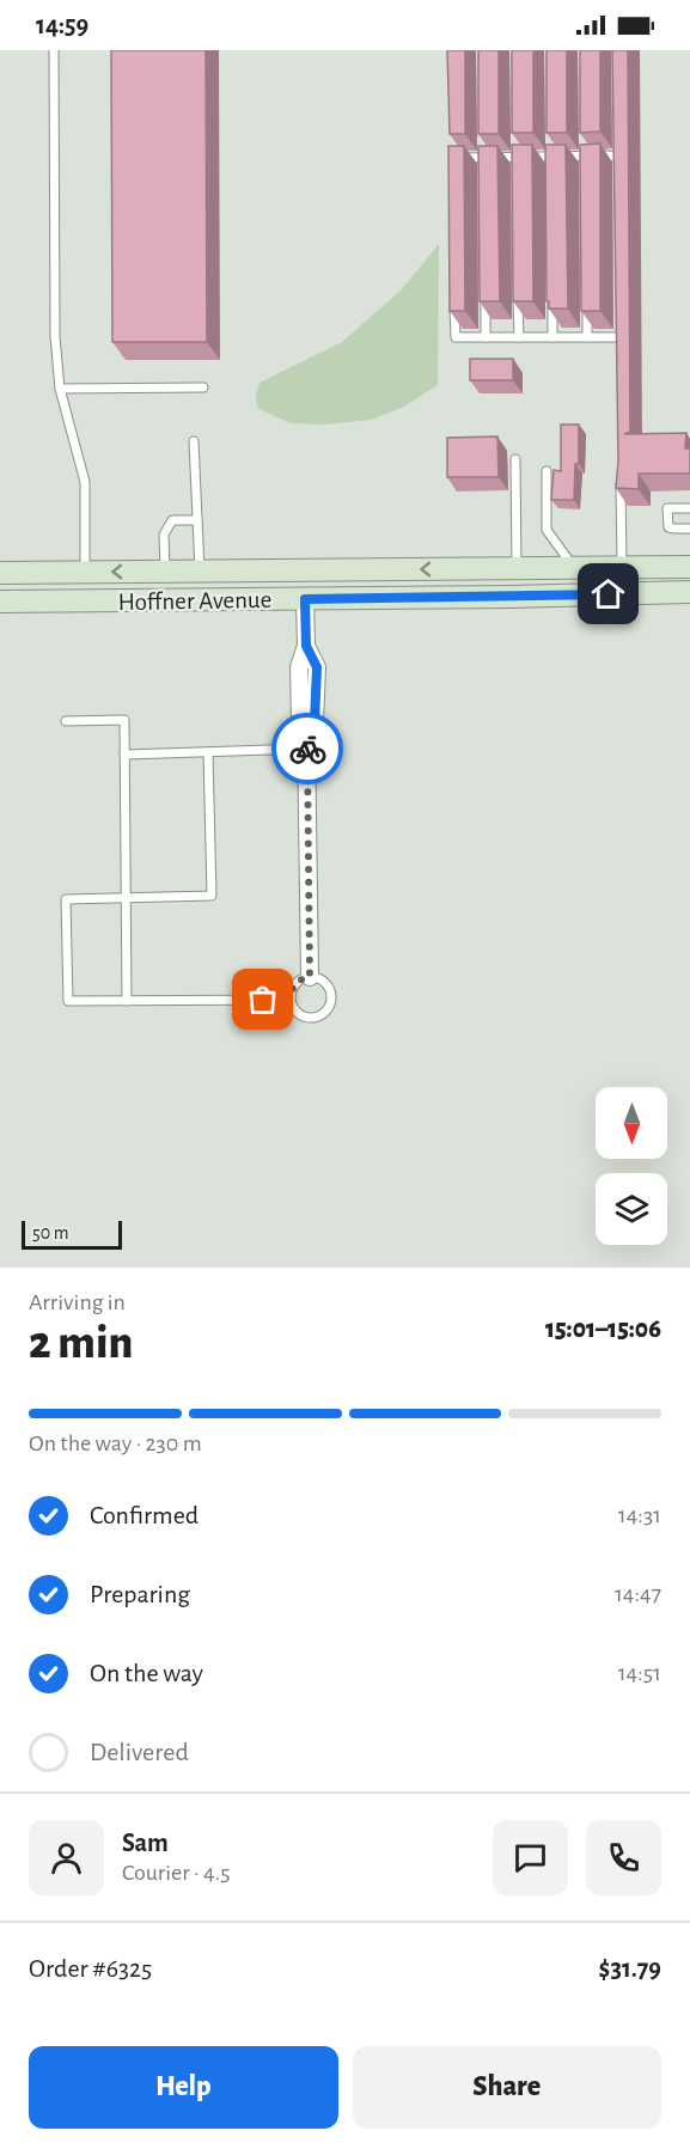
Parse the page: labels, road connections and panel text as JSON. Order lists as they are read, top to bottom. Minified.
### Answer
{"streets":{"main road":["Hoffner Avenue"]},"scale_bar":"50 m","north":"bottom","page":{"status":"14:59","scale":"50 m","heading":["2 min","Arriving in","15:01–15:06"],"panel":["Sam","Courier · 4.5","Order #6325","$31.79"],"bar":"On the way · 230 m","list":[["Confirmed","14:31"],["Preparing","14:47"],["On the way","14:51"],"Delivered"],"buttons":["Help","Share"]}}
